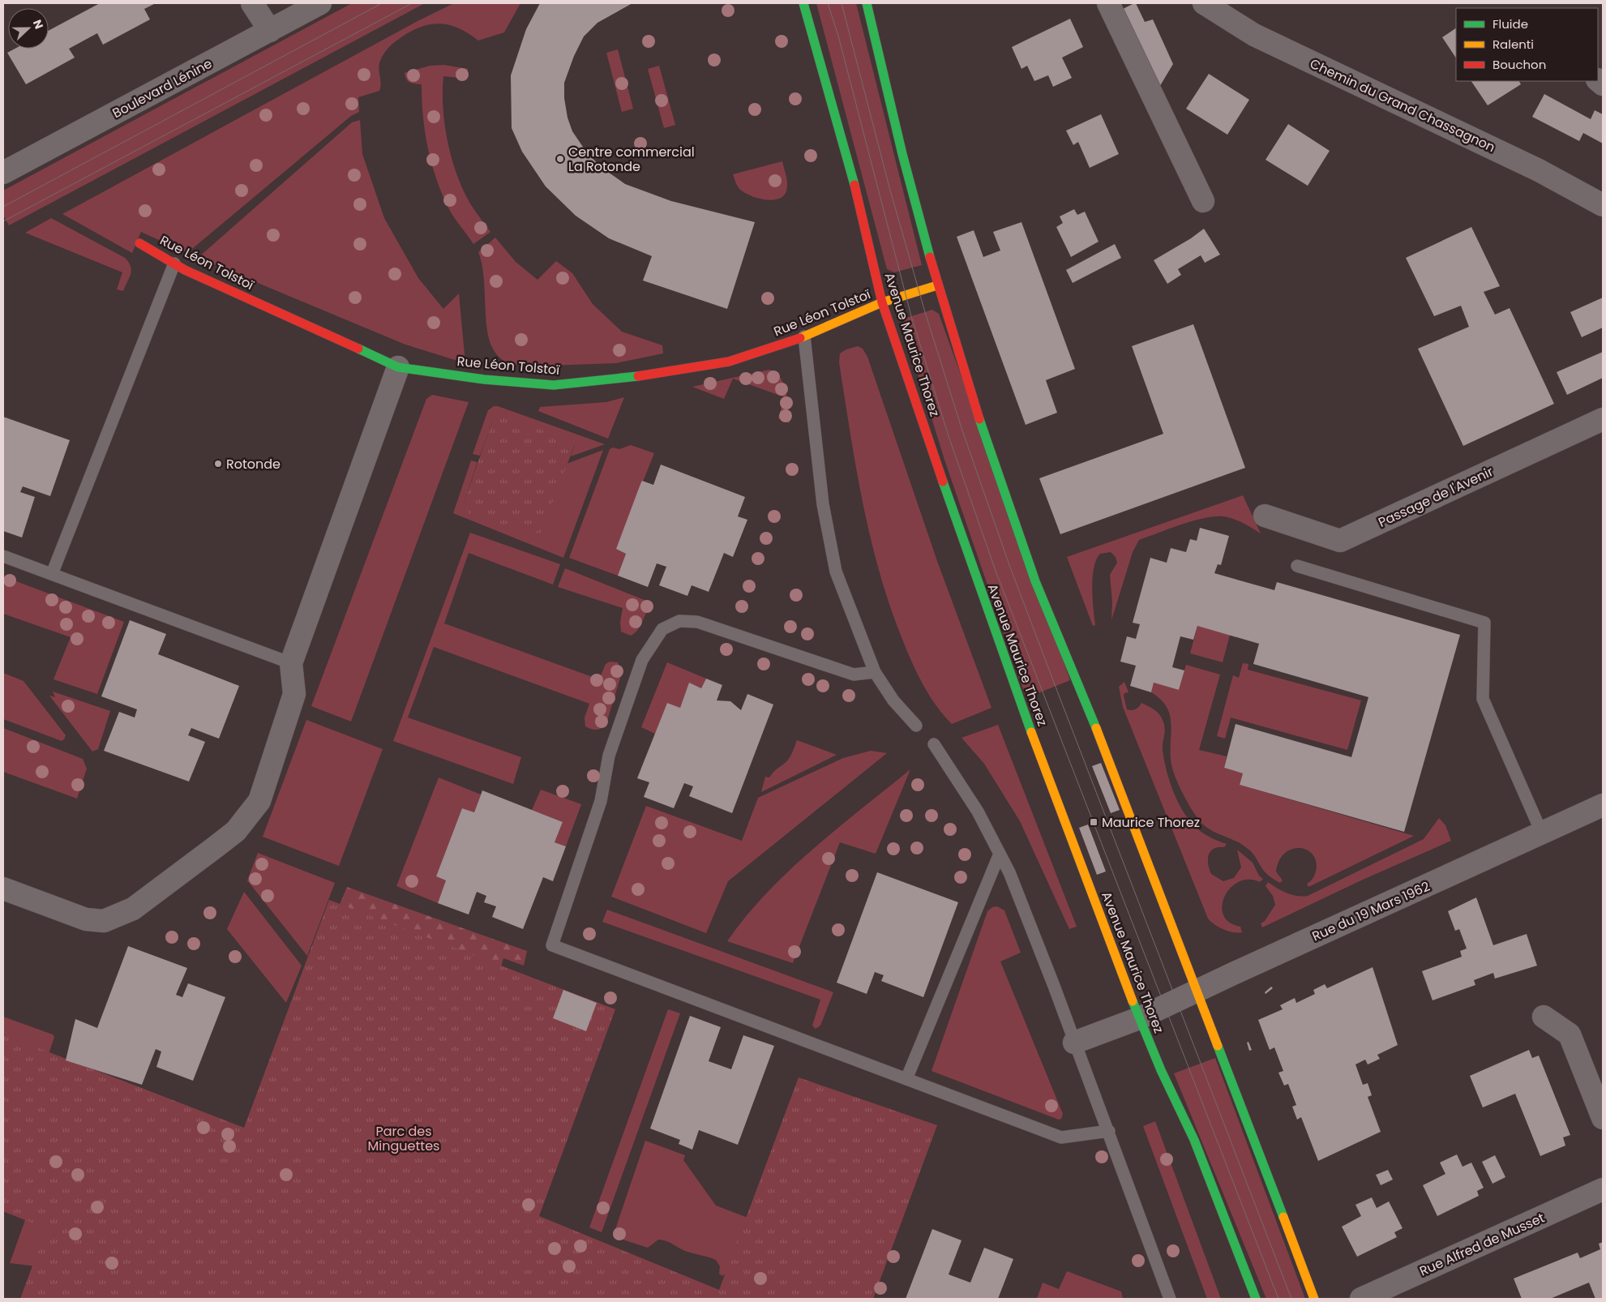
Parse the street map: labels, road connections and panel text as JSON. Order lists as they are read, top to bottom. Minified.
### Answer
{"streets":{"street":["Boulevard Lénine","Chemin du Grand Chassagnon","Rue Léon Tolstoï","Avenue Maurice Thorez","Passage de l'Avenir","Rue du 19 Mars 1962","Rue Alfred de Musset"]},"crossings":[["Rue Léon Tolstoï","Avenue Maurice Thorez"],["Avenue Maurice Thorez","Rue du 19 Mars 1962"]],"parks":["Parc des Minguettes"],"places":{"other":["Centre commercial La Rotonde","Rotonde"],"transit":["Maurice Thorez"]},"legend":["Fluide","Ralenti","Bouchon"],"north":"right"}
